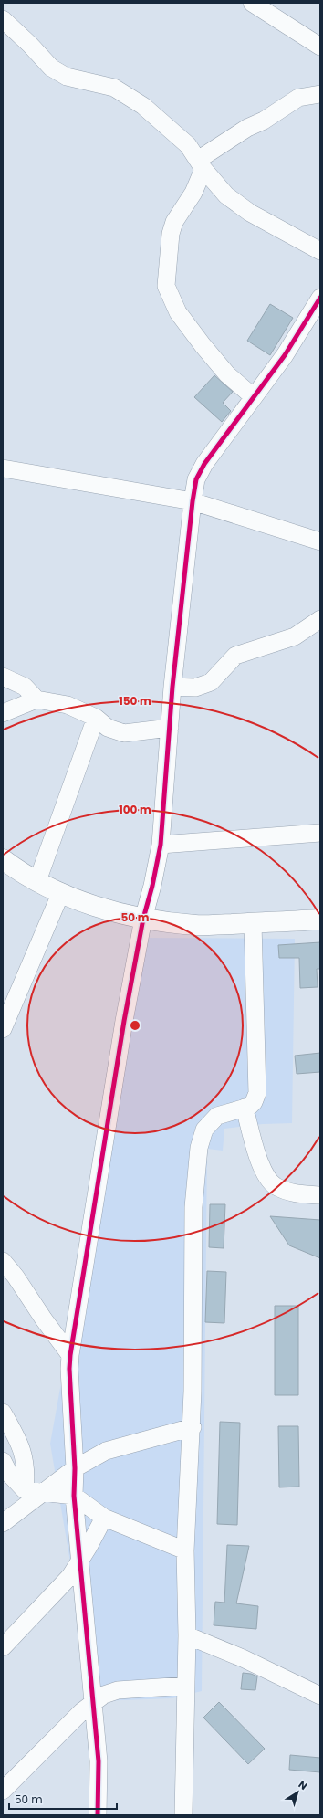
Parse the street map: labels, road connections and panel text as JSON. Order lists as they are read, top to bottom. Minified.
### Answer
{"scale_bar":"50 m","north":"top right","rings":["150 m","100 m","50 m"]}
